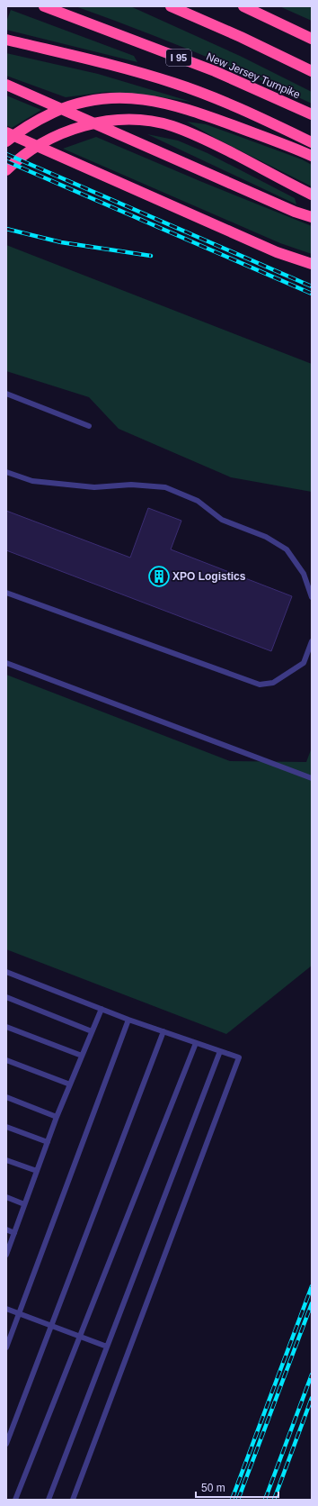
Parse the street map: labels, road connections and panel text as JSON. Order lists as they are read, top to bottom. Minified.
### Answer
{"streets":{"highway":["I 95","New Jersey Turnpike"]},"places":{"building":["XPO Logistics"]},"scale_bar":"50 m"}
